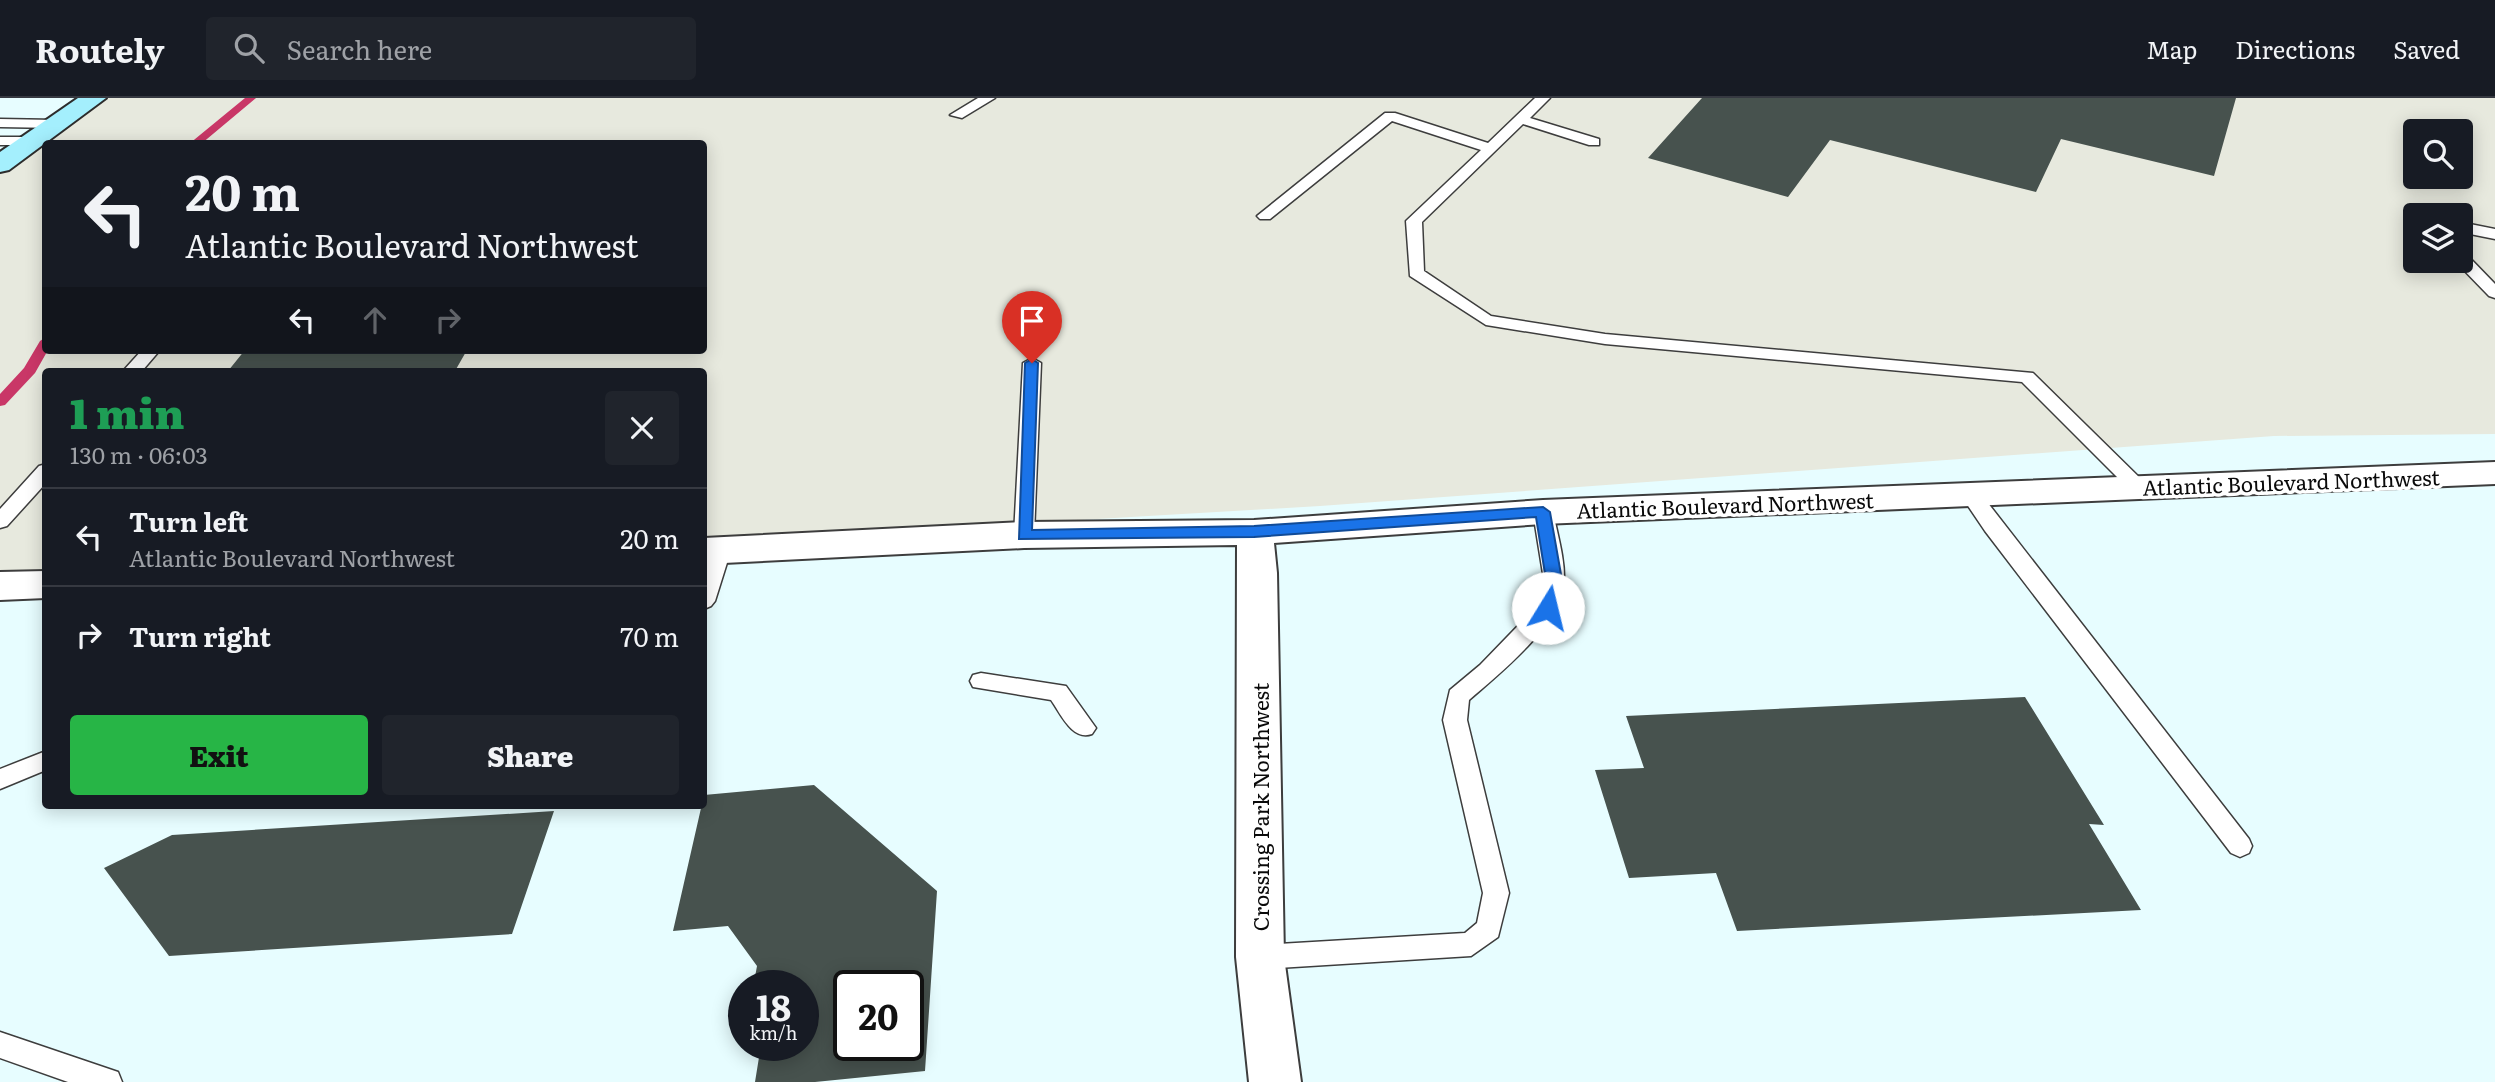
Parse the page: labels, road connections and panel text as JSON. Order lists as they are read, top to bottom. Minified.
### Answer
{"streets":{"street":["Atlantic Boulevard Northwest","Crossing Park Northwest"]},"crossings":[["Atlantic Boulevard Northwest","Crossing Park Northwest"]],"page":{"header":"Routely","search":"Search here","nav":["Map","Directions","Saved"],"turn":["20 m","Atlantic Boulevard Northwest"],"heading":["1 min","130 m · 06:03"],"list":[{"name":"Turn left","note":"Atlantic Boulevard Northwest","value":"20 m"},{"name":"Turn right","value":"70 m"}],"buttons":["Exit","Share"],"speed":"18 km/h","limit":"20"}}
